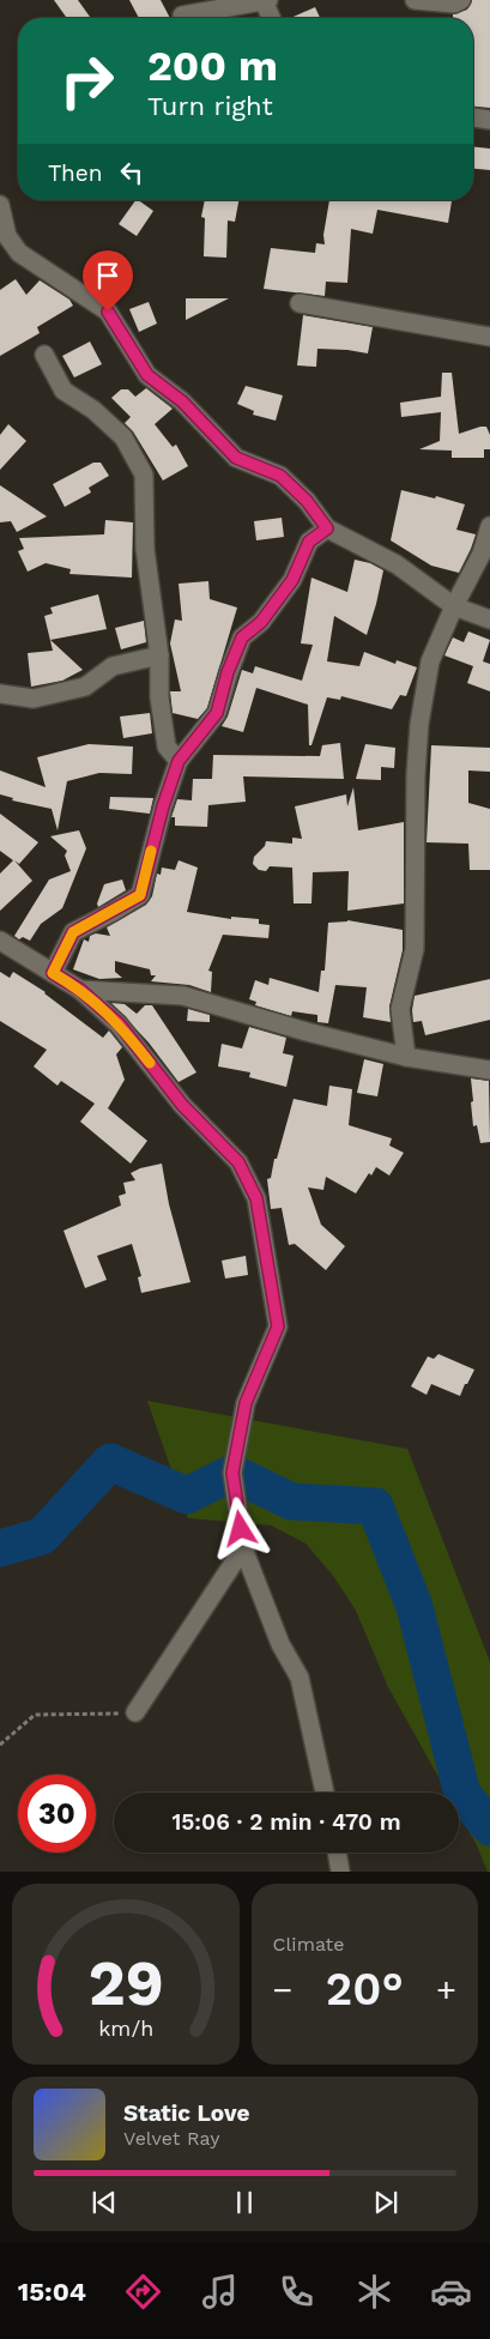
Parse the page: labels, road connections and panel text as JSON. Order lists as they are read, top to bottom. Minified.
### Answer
{"page":{"turn":["200 m","Turn right"],"then":"Then","limit":"30","trip":"15:06 · 2 min · 470 m","tile":"Climate","heat":["−","20°","+"],"song":["Static Love","Velvet Ray"],"tabs":"15:04","gauge":["29","km/h"]}}
